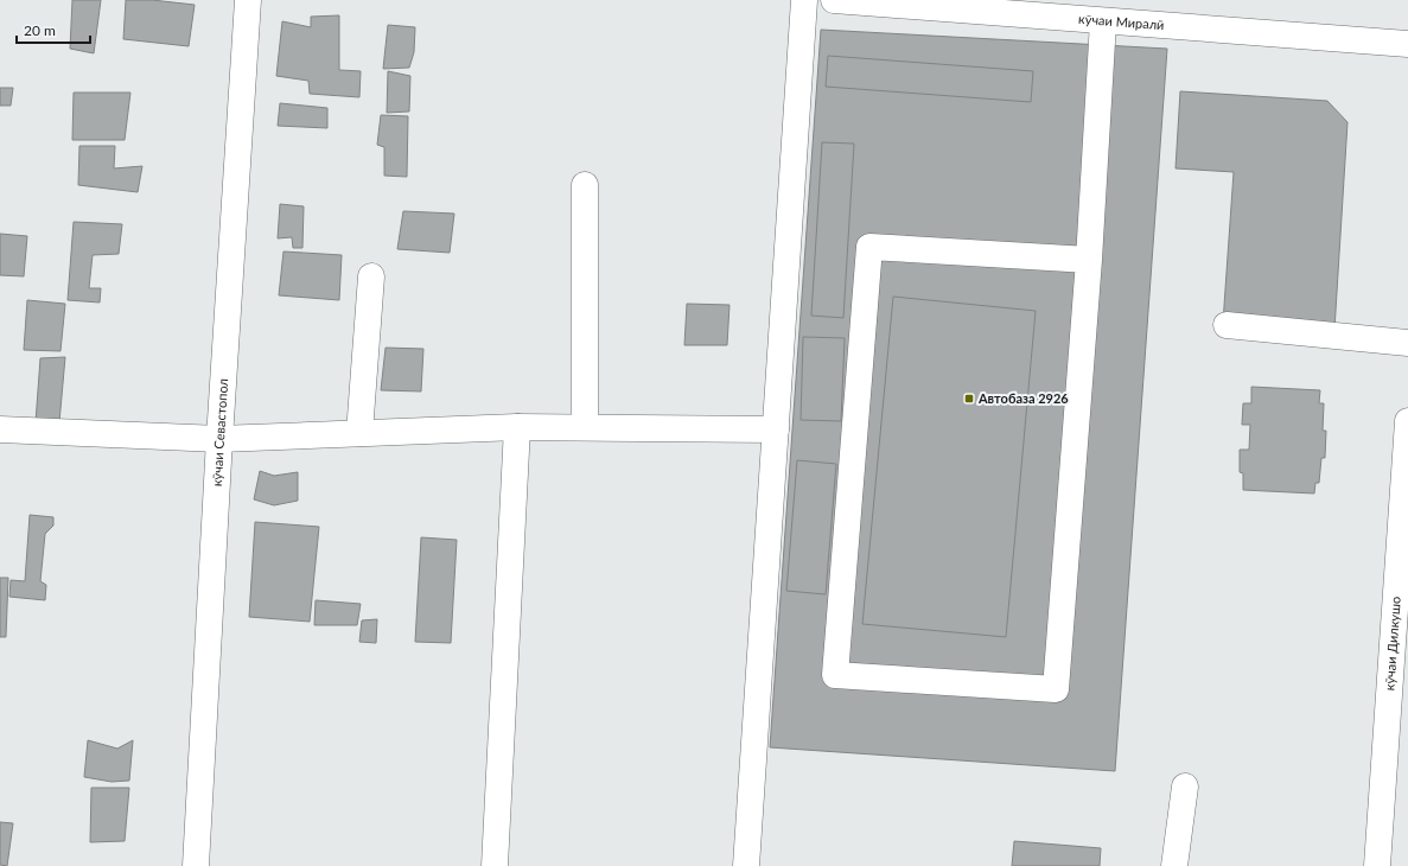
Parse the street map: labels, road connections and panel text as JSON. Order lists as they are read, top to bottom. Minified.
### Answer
{"streets":{"street":["кӯчаи Миралӣ","кӯчаи Севастопол","кӯчаи Дилкушо"]},"places":{"transit":["Автобаза 2926"]},"scale_bar":"20 m"}
